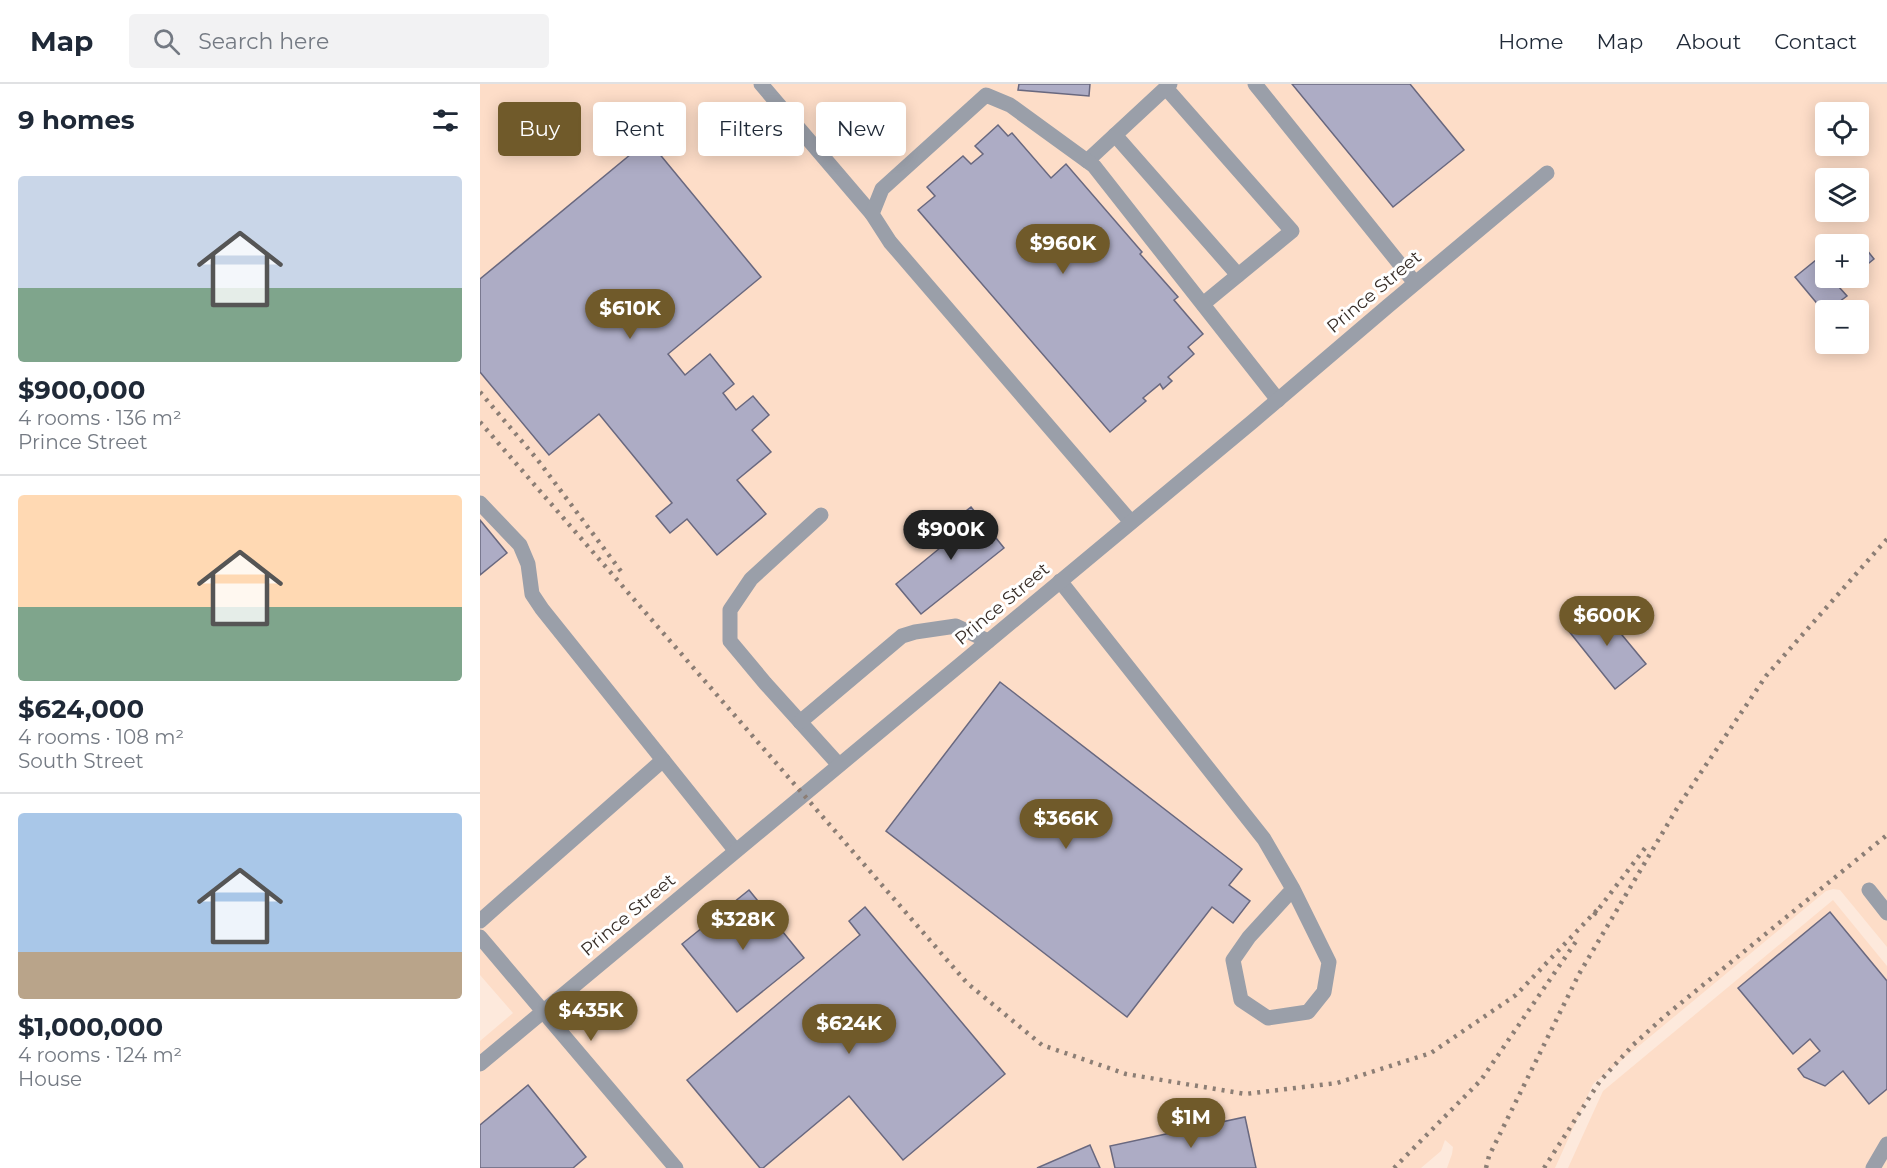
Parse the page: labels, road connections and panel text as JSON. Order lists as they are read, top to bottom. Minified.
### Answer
{"streets":{"street":["Prince Street"]},"page":{"header":"Map","search":"Search here","nav":["Home","Map","About","Contact"],"heading":"9 homes","map_buttons":["+","−"],"chip":["Buy","Rent","Filters","New"],"list":[{"name":"$900,000","note":"4 rooms · 136 m² · Prince Street"},{"name":"$624,000","note":"4 rooms · 108 m² · South Street"},{"name":"$1,000,000","note":"4 rooms · 124 m² · House"}],"price":["$960K","$610K","$900K","$600K","$366K","$328K","$435K","$624K","$1M"]}}
